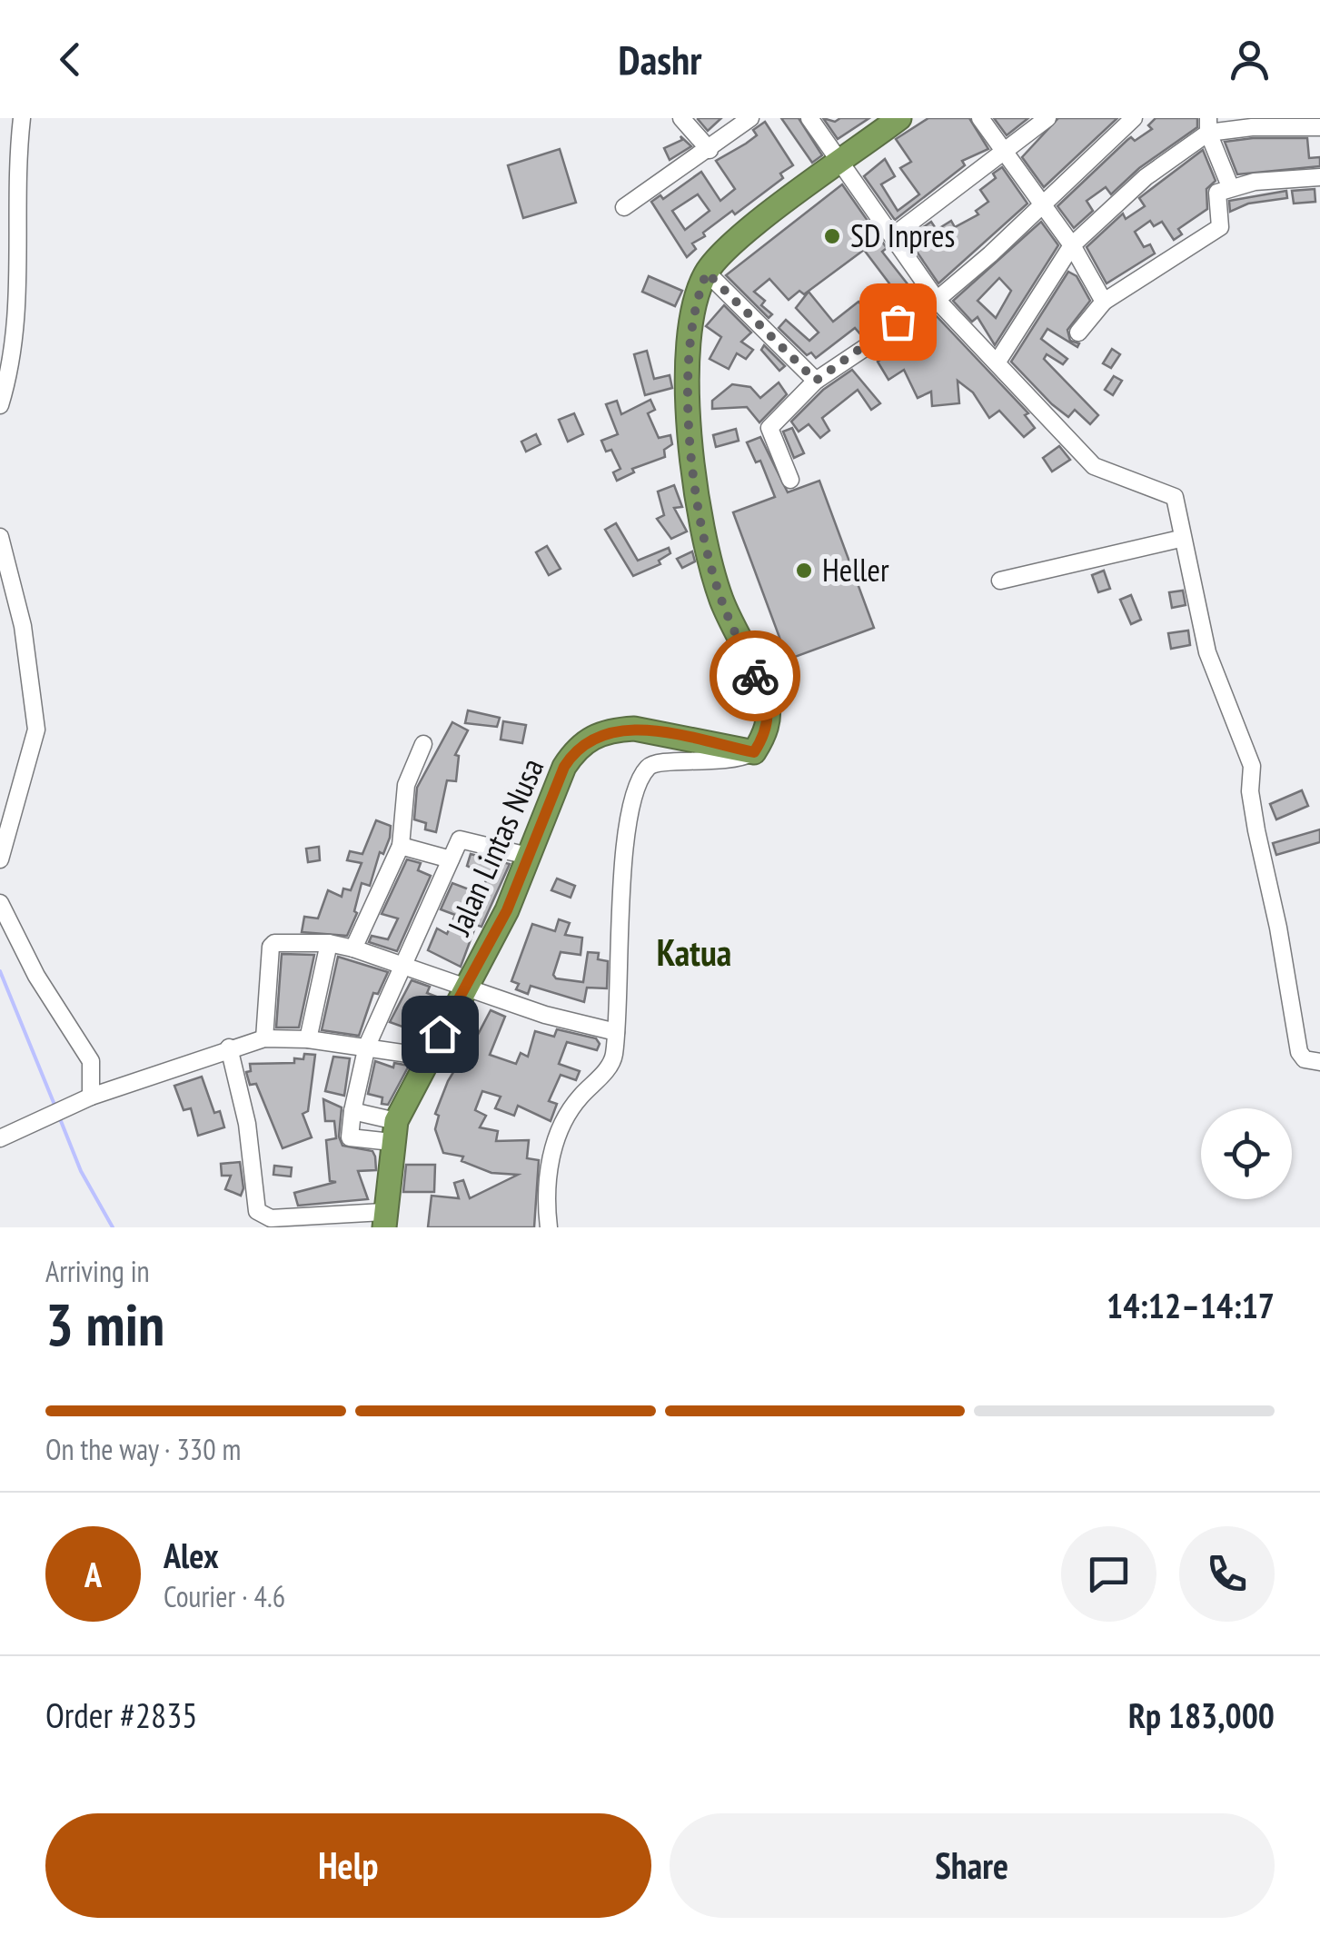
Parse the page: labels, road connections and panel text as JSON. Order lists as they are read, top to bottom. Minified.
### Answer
{"streets":{"highway":["Jalan Lintas Nusa"]},"districts":["Katua"],"places":["SD Inpres","Heller"],"page":{"header":"Dashr","heading":["3 min","Arriving in","14:12–14:17"],"panel":["Alex","Courier · 4.6","Order #2835","Rp 183,000"],"bar":"On the way · 330 m","round":"A","buttons":["Help","Share"]}}
